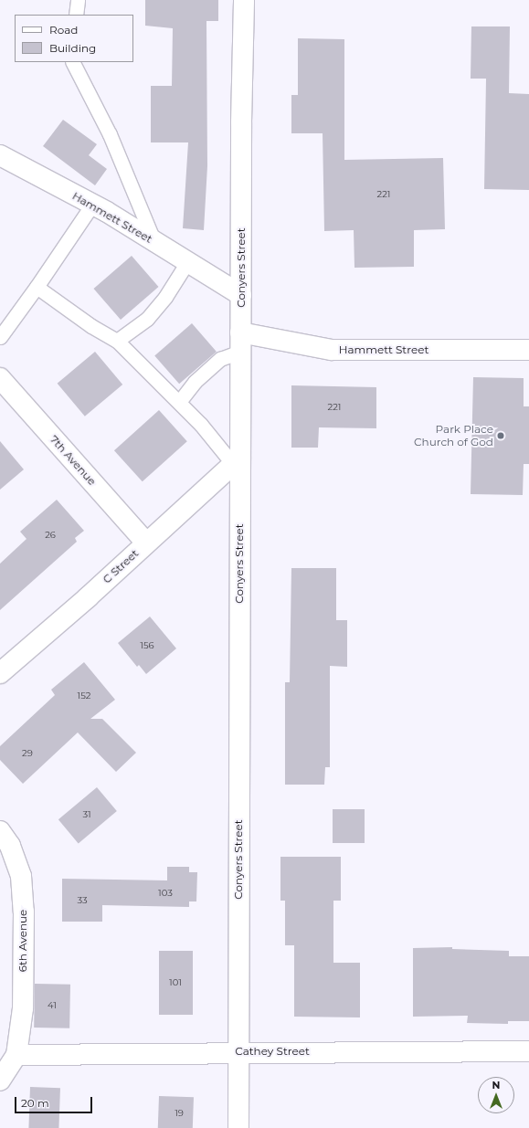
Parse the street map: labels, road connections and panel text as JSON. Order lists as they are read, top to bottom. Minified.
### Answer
{"streets":{"street":["Hammett Street","Conyers Street","7th Avenue","C Street","6th Avenue","Cathey Street"]},"crossings":[["Hammett Street","Conyers Street"],["Conyers Street","C Street"],["Conyers Street","Cathey Street"],["7th Avenue","C Street"],["6th Avenue","Cathey Street"]],"places":["Park Place Church of God"],"house_numbers":["221","221","26","156","152","29","31","103","33","101","41","19"],"legend":["Road","Building"],"scale_bar":"20 m","north":"top"}
